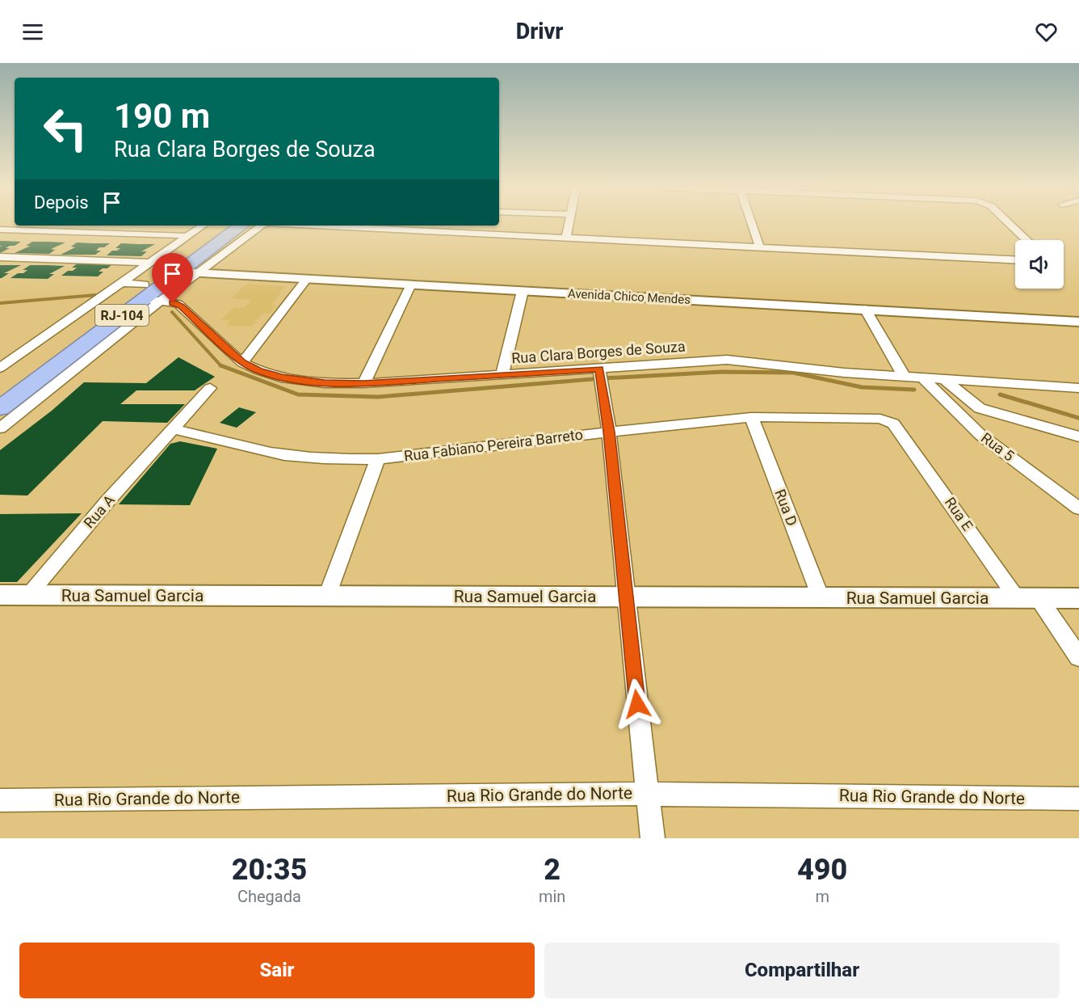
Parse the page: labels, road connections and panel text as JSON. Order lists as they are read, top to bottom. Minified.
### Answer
{"streets":{"highway":["RJ-104"],"street":["Avenida Chico Mendes","Rua Clara Borges de Souza","Rua Fabiano Pereira Barreto","Rua 5","Rua D","Rua A","Rua E","Rua Samuel Garcia","Rua Rio Grande do Norte"]},"crossings":[["Avenida Chico Mendes","RJ-104"],["RJ-104","Rua Clara Borges de Souza"],["Rua Clara Borges de Souza","Rua 5"],["Rua Fabiano Pereira Barreto","Rua D"],["Rua Fabiano Pereira Barreto","Rua A"],["Rua Fabiano Pereira Barreto","Rua E"],["Rua D","Rua Samuel Garcia"],["Rua A","Rua Samuel Garcia"],["Rua E","Rua Samuel Garcia"]],"page":{"header":"Drivr","turn":["190 m","Rua Clara Borges de Souza"],"then":"Depois","eta":["20:35","Chegada","2","min","490","m"],"buttons":["Sair","Compartilhar"]}}
